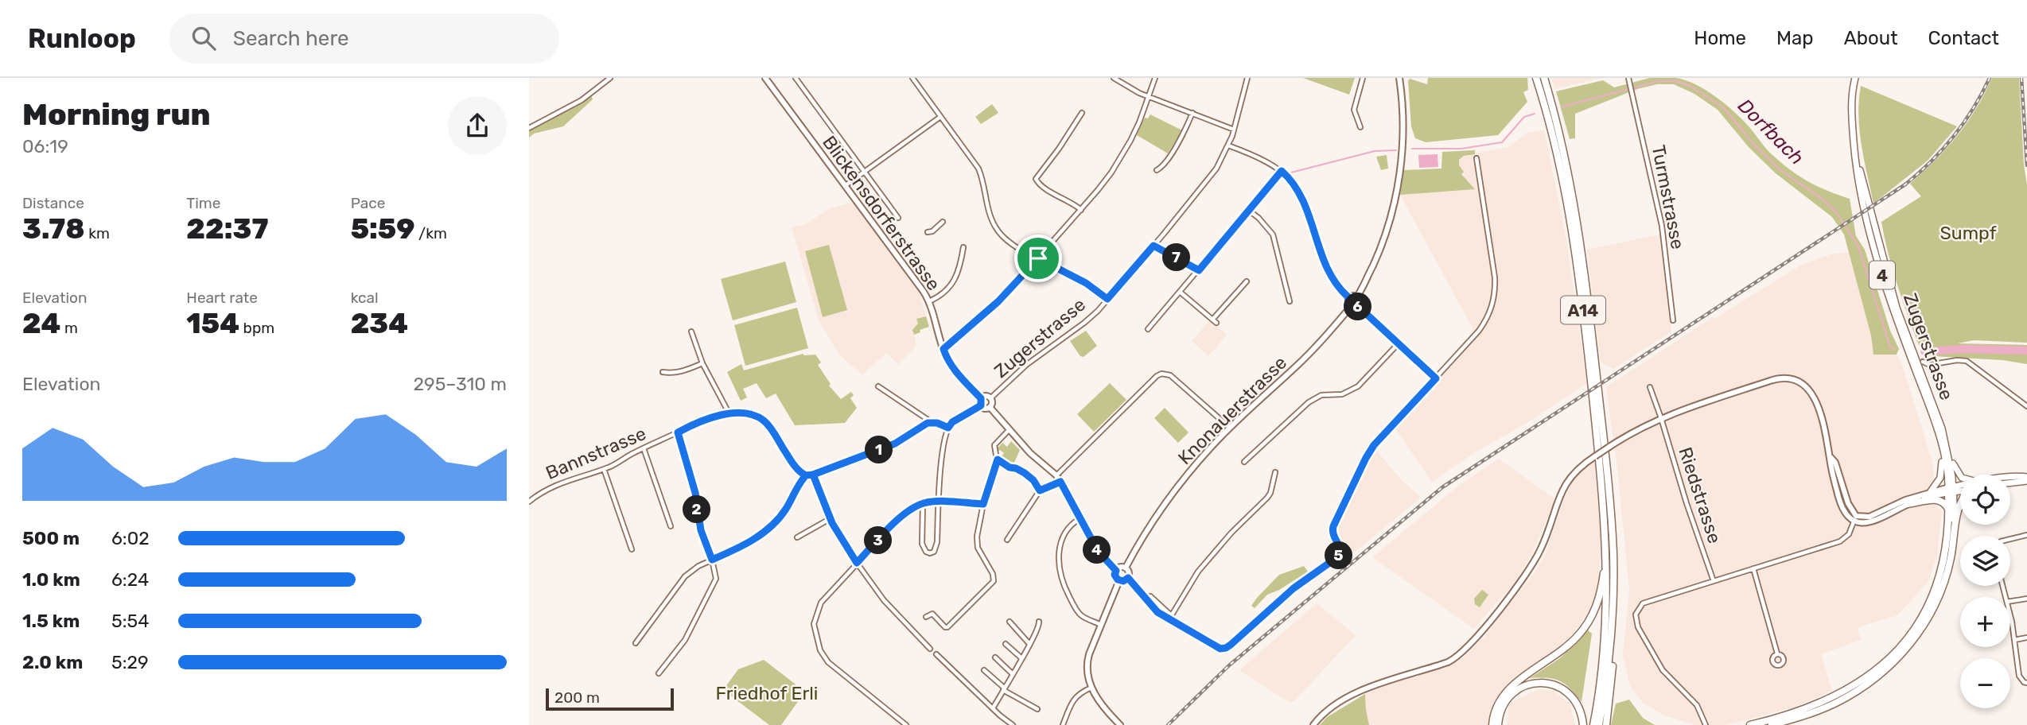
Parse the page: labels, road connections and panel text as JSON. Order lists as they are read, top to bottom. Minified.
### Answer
{"streets":{"highway":["A14"],"main road":["4","Zugerstrasse"],"street":["Turmstrasse","Blickensdorferstrasse","Knonauerstrasse","Bannstrasse","Riedstrasse"]},"crossings":[["Blickensdorferstrasse","Zugerstrasse"],["4","Zugerstrasse"]],"water":["Dorfbach"],"parks":["Sumpf","Friedhof Erli"],"scale_bar":"200 m","page":{"header":"Runloop","search":"Search here","nav":["Home","Map","About","Contact"],"heading":["Morning run","06:19"],"stats":[["Distance","3.78 km"],["Time","22:37"],["Pace","5:59 /km"],["Elevation","24 m"],["Heart rate","154 bpm"],["kcal","234"]],"pins":["7","6","1","2","3","4","5"],"chart":["Elevation","295–310 m"],"map_buttons":["+","−"],"list":[{"name":"500 m","note":"6:02"},{"name":"1.0 km","note":"6:24"},{"name":"1.5 km","note":"5:54"},{"name":"2.0 km","note":"5:29"}],"scale":"200 m"}}
